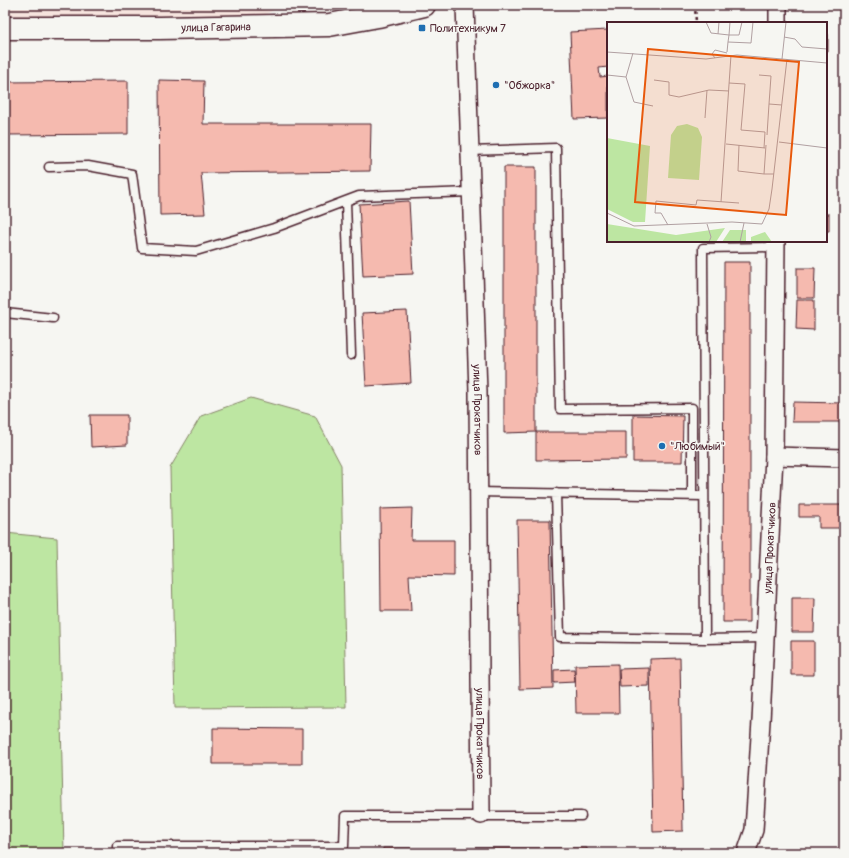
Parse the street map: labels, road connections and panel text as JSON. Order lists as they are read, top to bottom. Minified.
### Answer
{"streets":{"street":["улица Гагарина","улица Прокатчиков"]},"places":{"transit":["Политехникум 7"],"other":["\"Обжорка\"","\"Любимый\""]}}
